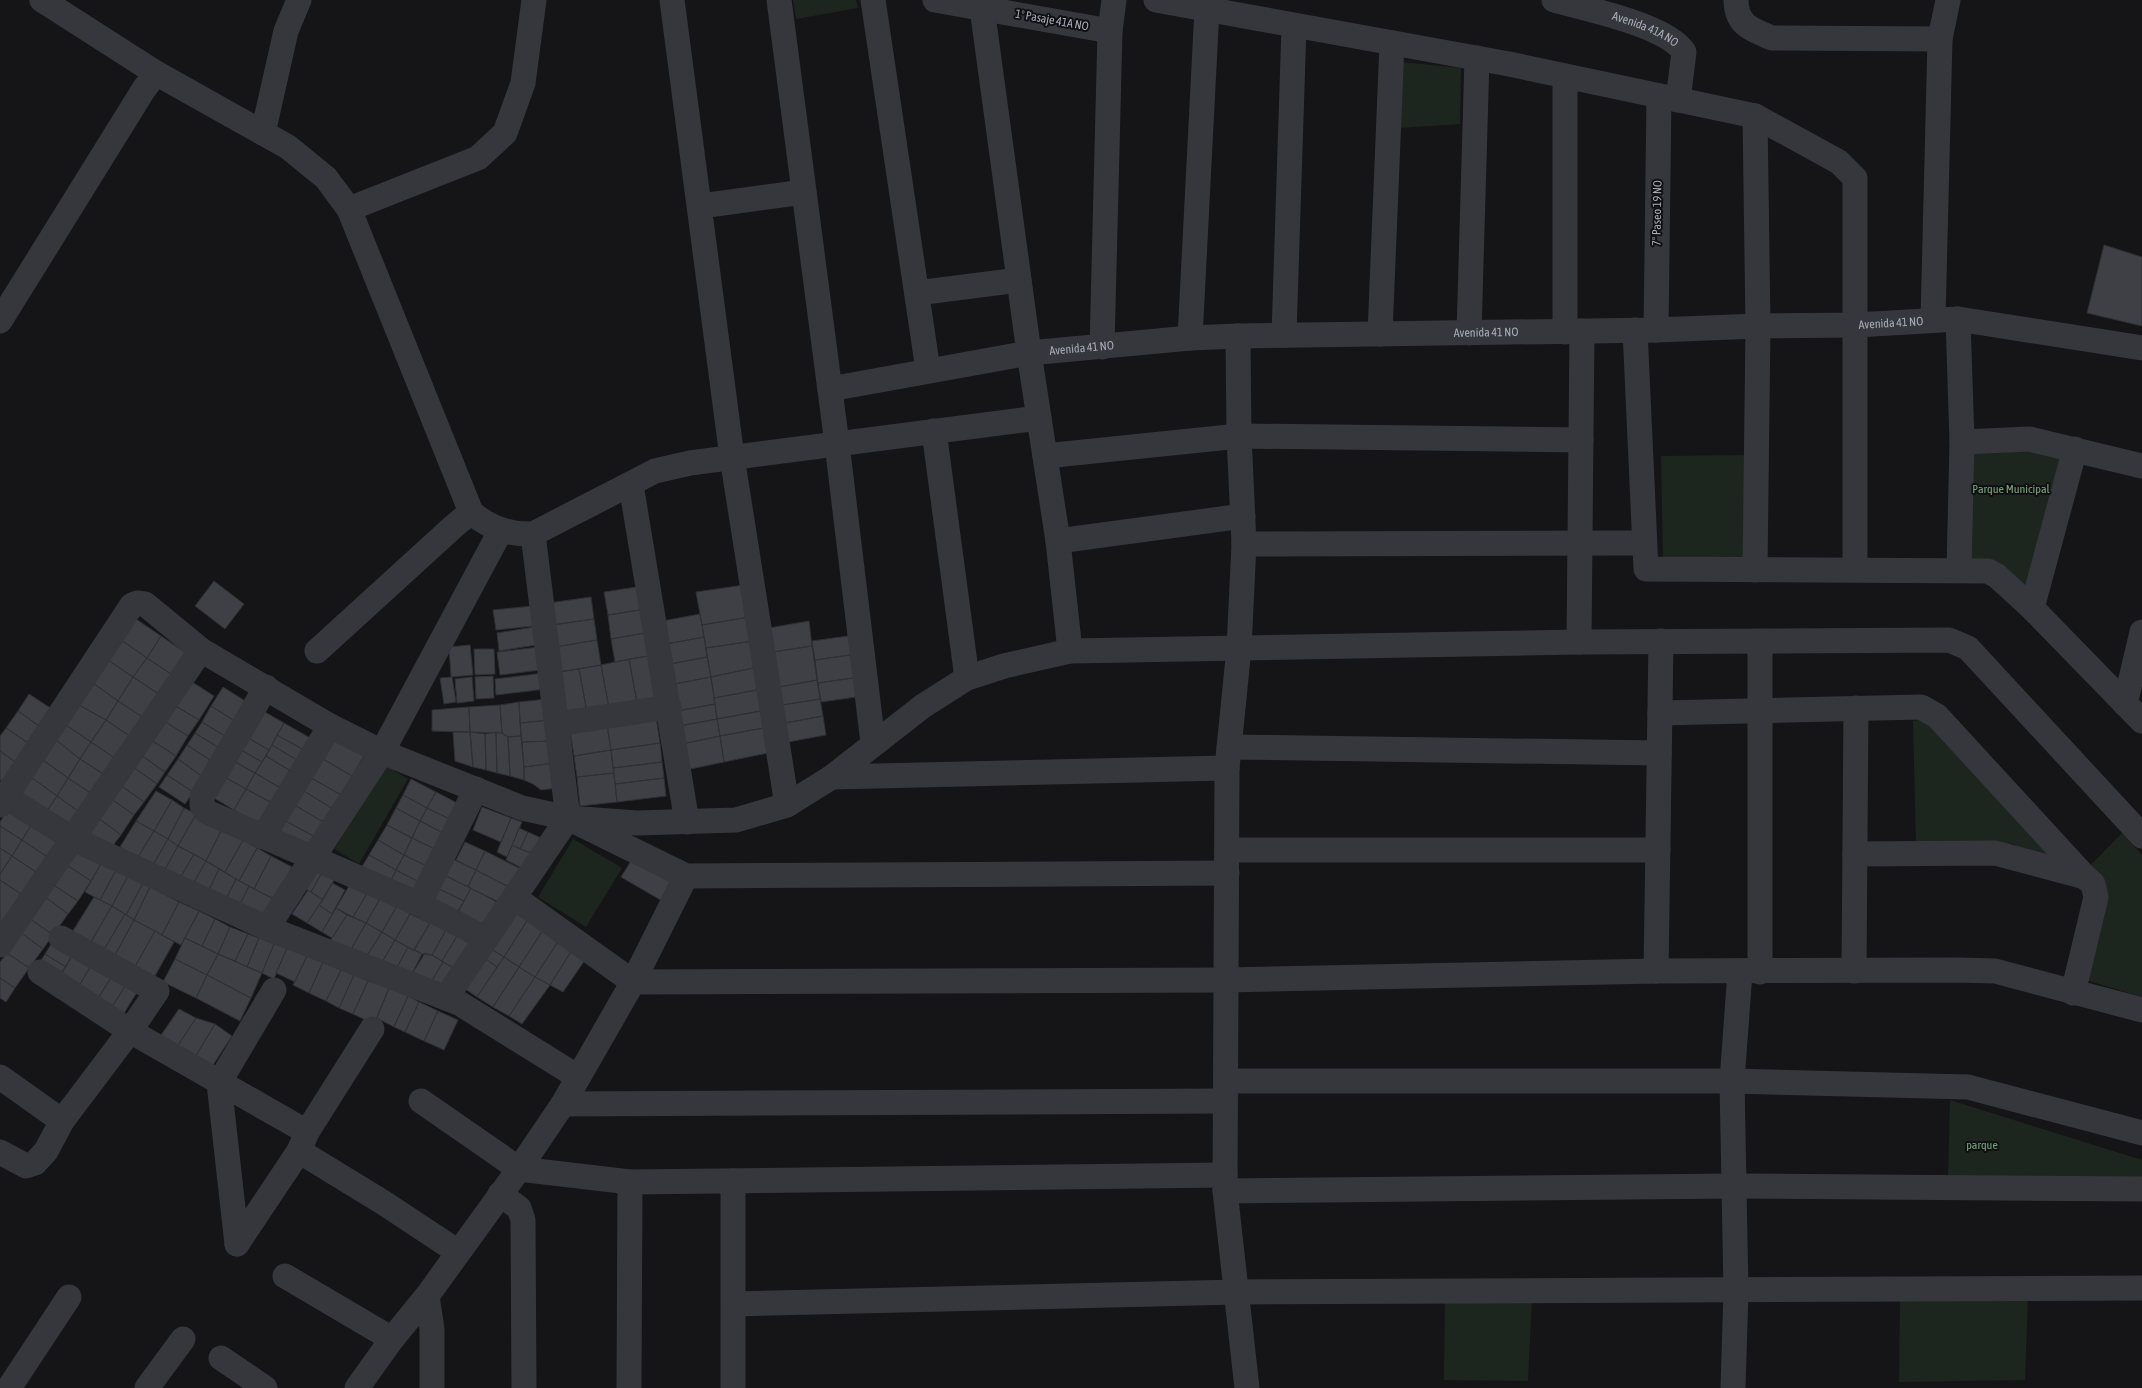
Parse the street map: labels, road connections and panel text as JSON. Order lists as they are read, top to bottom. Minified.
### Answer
{"streets":{"street":["1º Pasaje 41A NO","Avenida 41A NO","7º Paseo 19 NO","Avenida 41 NO"]},"crossings":[["Avenida 41A NO","7º Paseo 19 NO"],["7º Paseo 19 NO","Avenida 41 NO"]],"parks":["Parque Municipal","parque"]}
